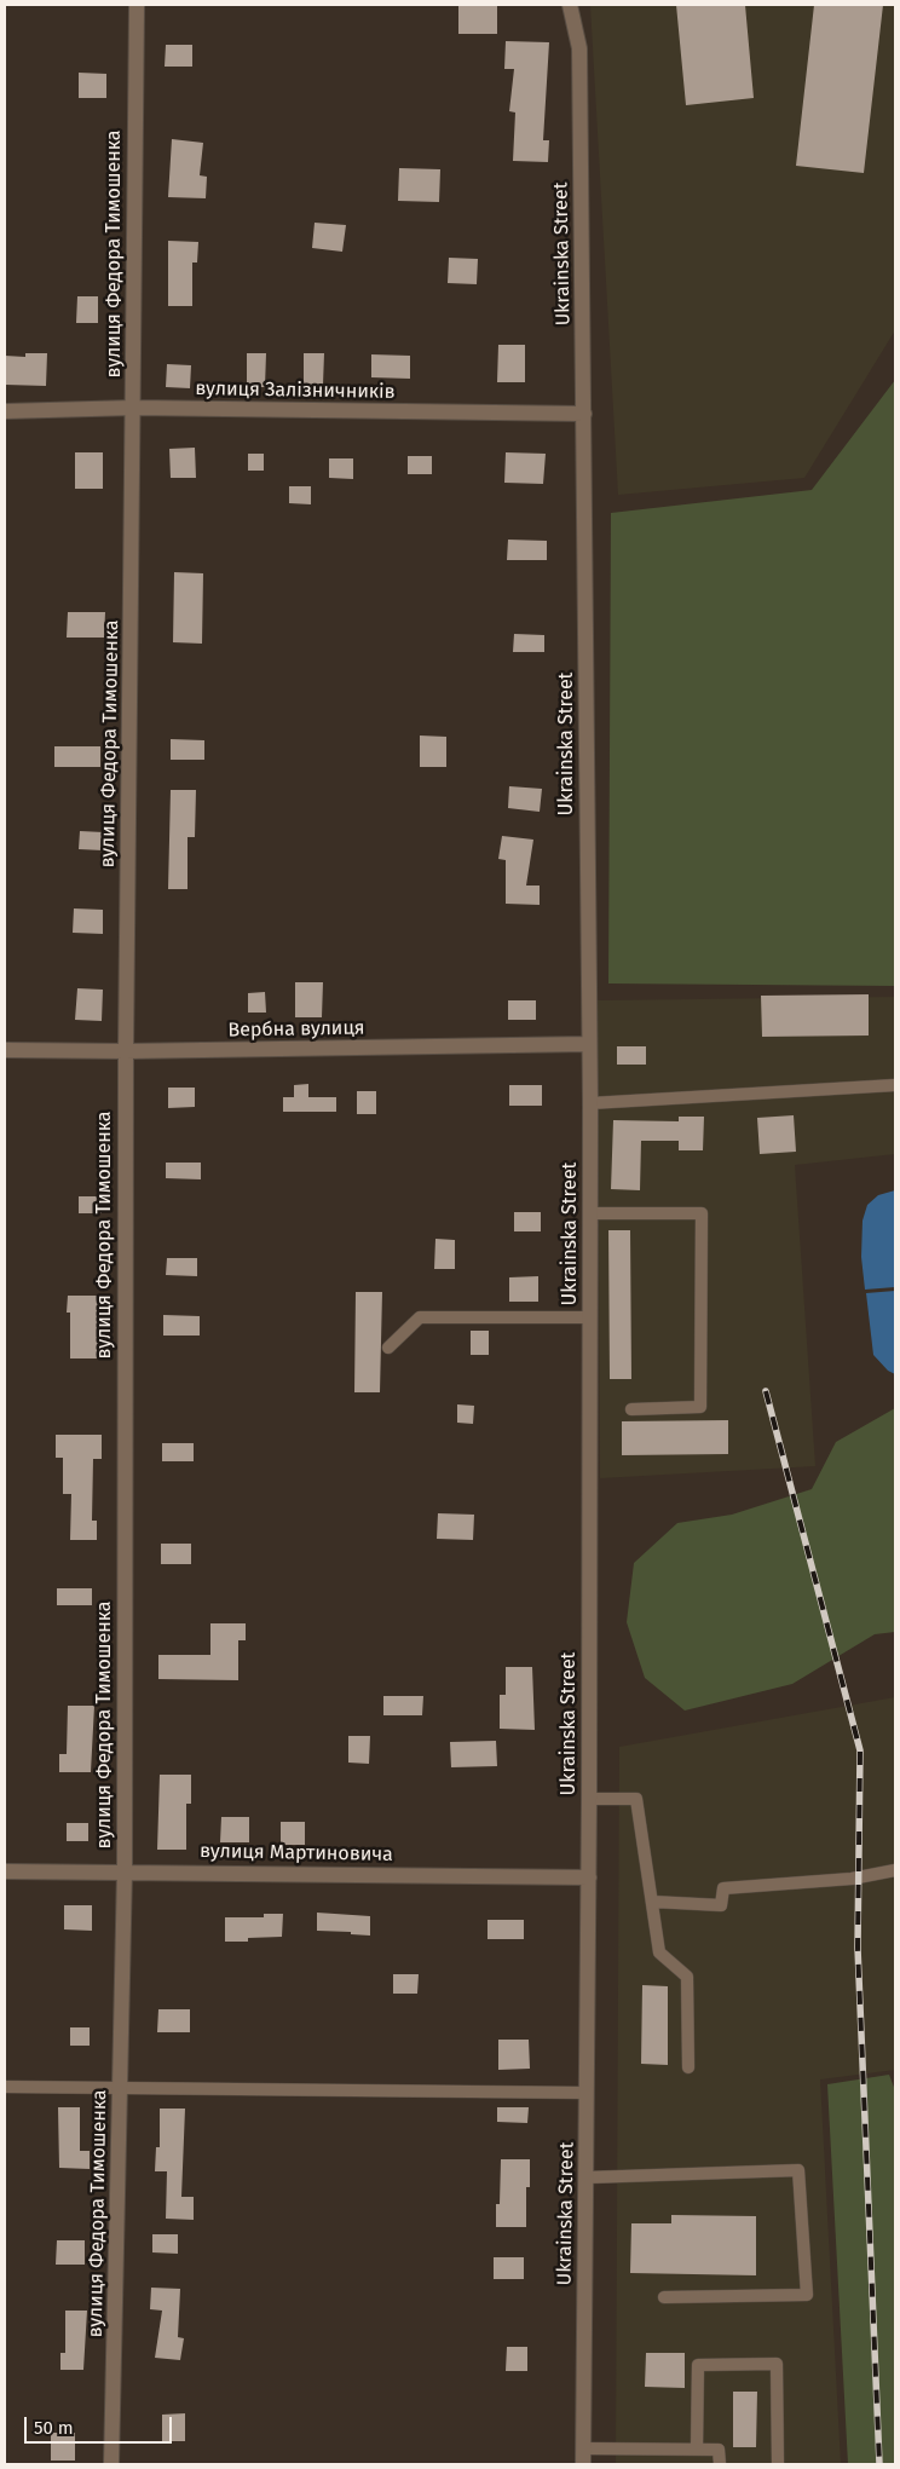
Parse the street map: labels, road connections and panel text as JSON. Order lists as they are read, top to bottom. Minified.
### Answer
{"streets":{"street":["вулиця Федора Тимошенка","Ukrainska Street","вулиця Залізничників","Вербна вулиця","вулиця Мартиновича"]},"crossings":[["вулиця Федора Тимошенка","вулиця Залізничників"],["вулиця Федора Тимошенка","Вербна вулиця"],["вулиця Федора Тимошенка","вулиця Мартиновича"],["Ukrainska Street","вулиця Залізничників"],["Ukrainska Street","Вербна вулиця"],["Ukrainska Street","вулиця Мартиновича"]],"scale_bar":"50 m"}
